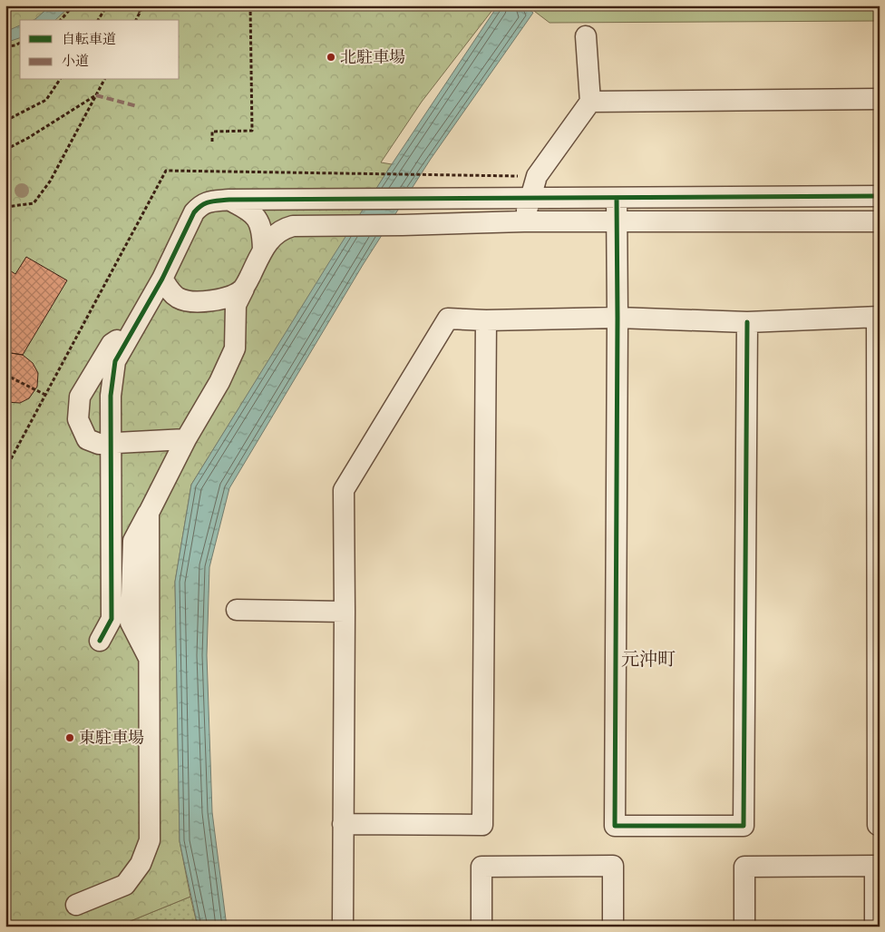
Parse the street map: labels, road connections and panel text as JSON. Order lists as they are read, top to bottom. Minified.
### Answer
{"districts":["元沖町"],"places":["北駐車場","東駐車場"],"legend":["自転車道","小道"]}
